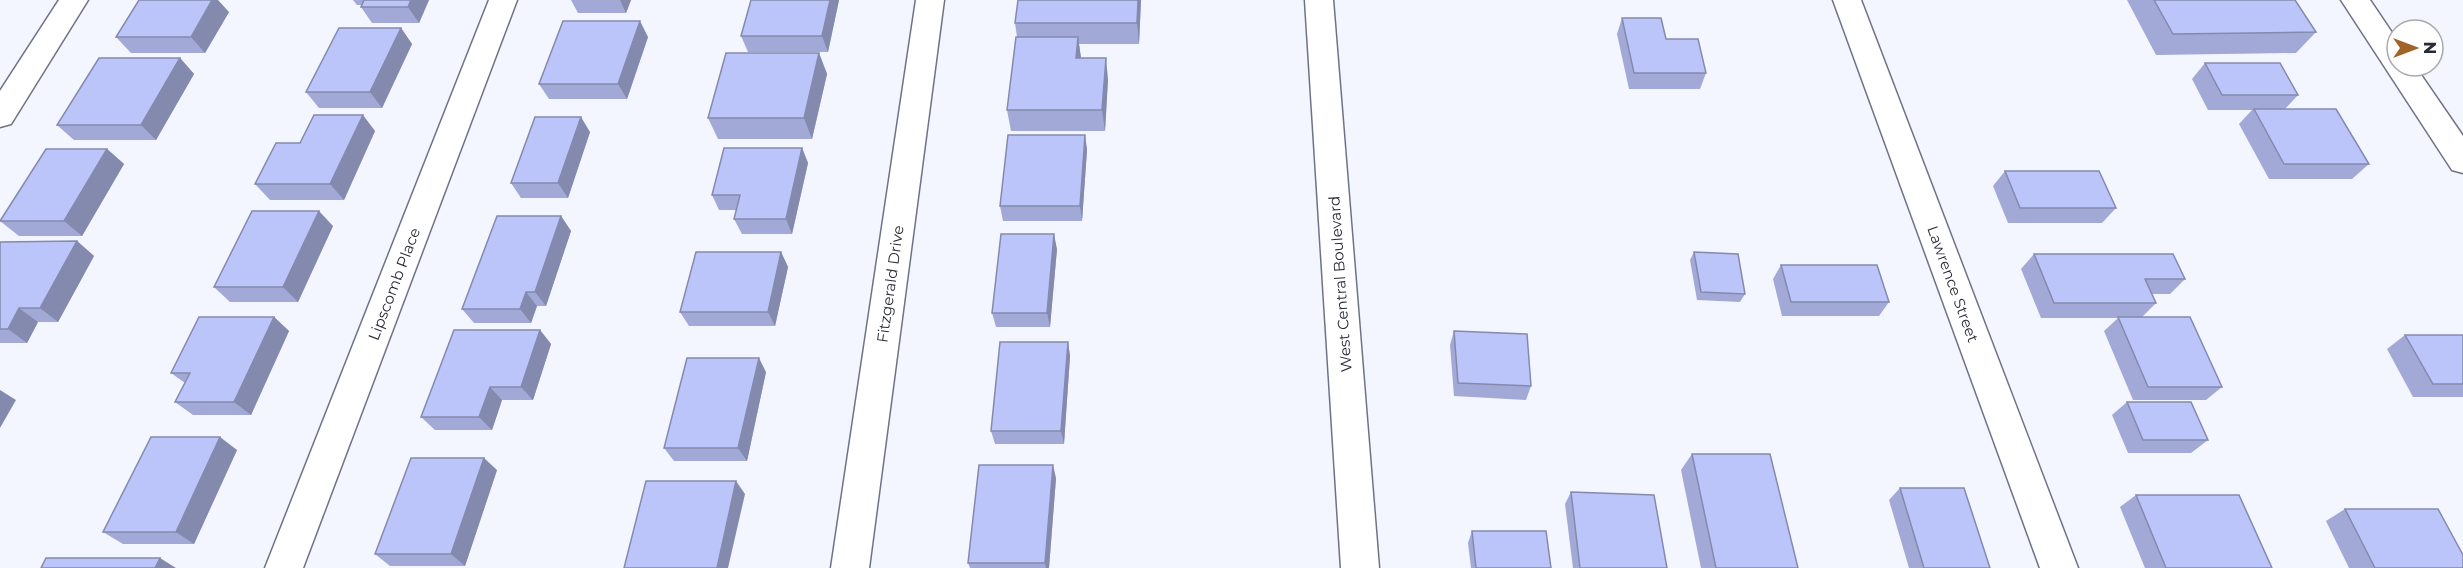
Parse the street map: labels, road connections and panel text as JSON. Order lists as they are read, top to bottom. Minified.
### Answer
{"streets":{"street":["Lipscomb Place","Fitzgerald Drive","West Central Boulevard","Lawrence Street"]},"north":"right"}
